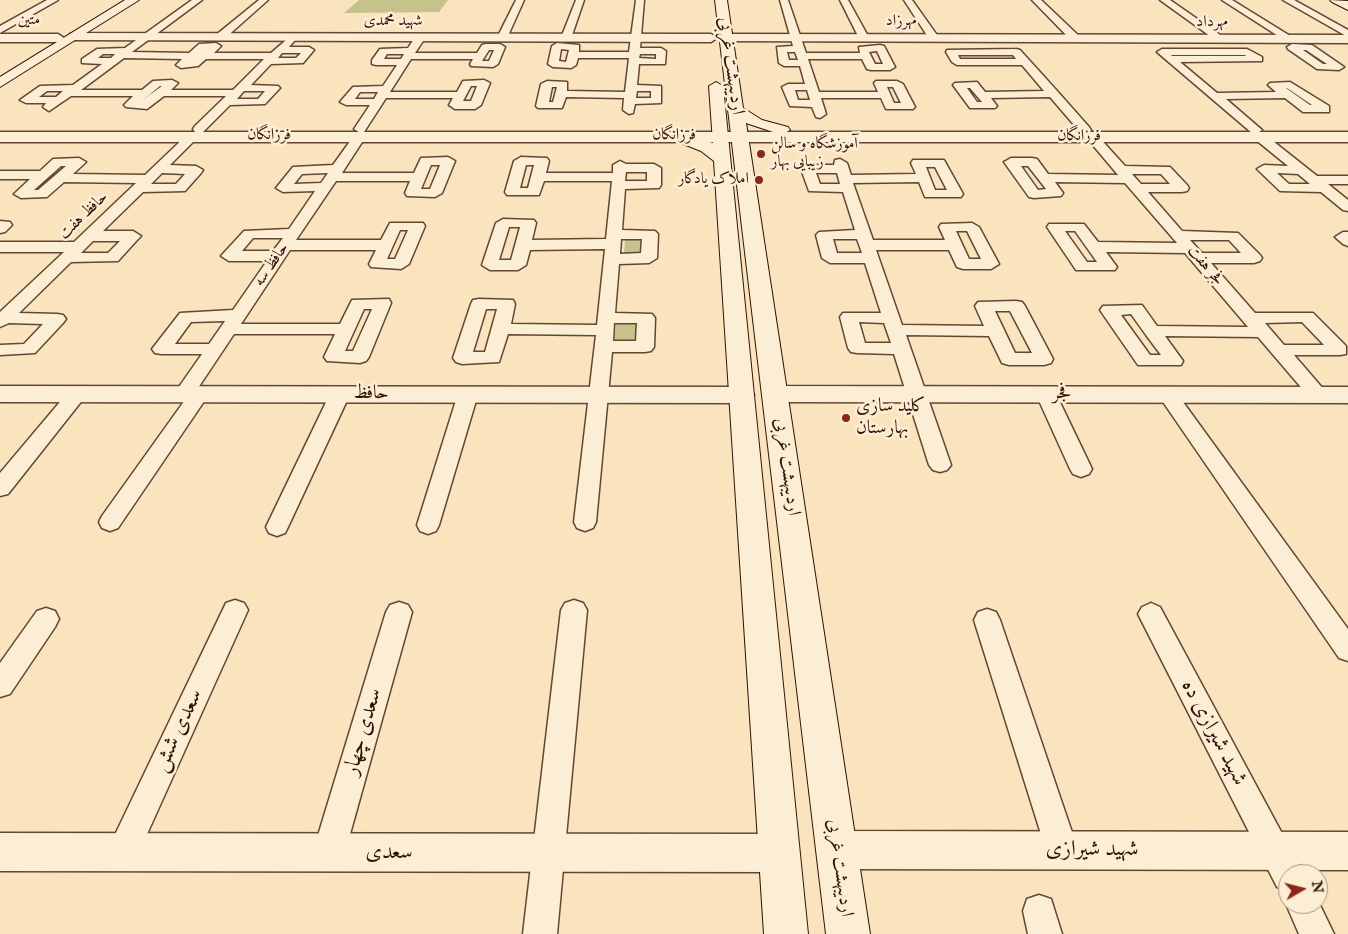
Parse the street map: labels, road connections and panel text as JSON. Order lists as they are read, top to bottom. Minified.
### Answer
{"streets":{"main road":["اردیبهشت غربی"],"street":["متین","شهید محمدی","مهرزاد","مهرداد","فرزانگان","حافظ هفت","حافظ سه","فجر هفت","حافظ","فجر","سعدی شش","سعدی چهار","شهید شیرازی ده","شهید شیرازی","سعدی"]},"crossings":[["شهید محمدی","مهرزاد"],["شهید محمدی","اردیبهشت غربی"],["شهید محمدی","حافظ هفت"],["شهید محمدی","حافظ سه"],["مهرزاد","مهرداد"],["مهرزاد","اردیبهشت غربی"],["مهرزاد","فجر هفت"],["اردیبهشت غربی","فرزانگان"],["اردیبهشت غربی","حافظ"],["اردیبهشت غربی","فجر"],["اردیبهشت غربی","شهید شیرازی"],["اردیبهشت غربی","سعدی"],["فرزانگان","حافظ هفت"],["فرزانگان","حافظ سه"],["فرزانگان","فجر هفت"],["حافظ سه","حافظ"],["فجر هفت","فجر"],["سعدی شش","سعدی"],["سعدی چهار","سعدی"],["شهید شیرازی ده","شهید شیرازی"]],"places":["آموزشگاه و سالن زیبایی بهار","املاک یادگار","کلید سازی بهارستان"],"north":"right"}
